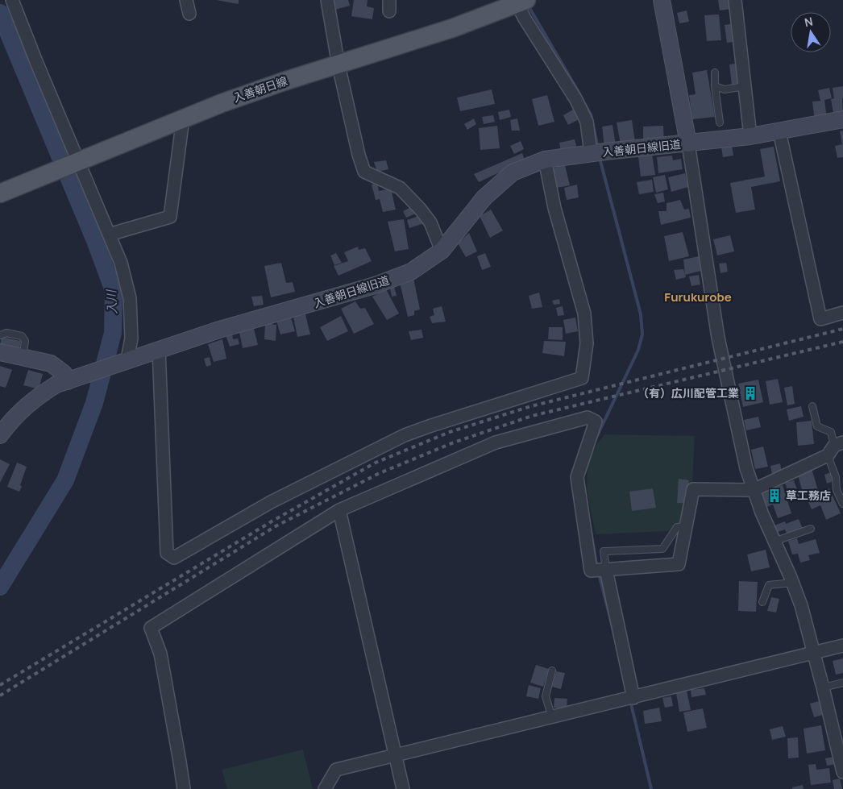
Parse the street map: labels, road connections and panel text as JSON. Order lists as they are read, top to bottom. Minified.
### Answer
{"streets":{"main road":["入善朝日線"],"street":["入善朝日線旧道"]},"districts":["Furukurobe"],"water":["入川"],"places":{"building":["（有）広川配管工業","草工務店"]},"north":"top"}
